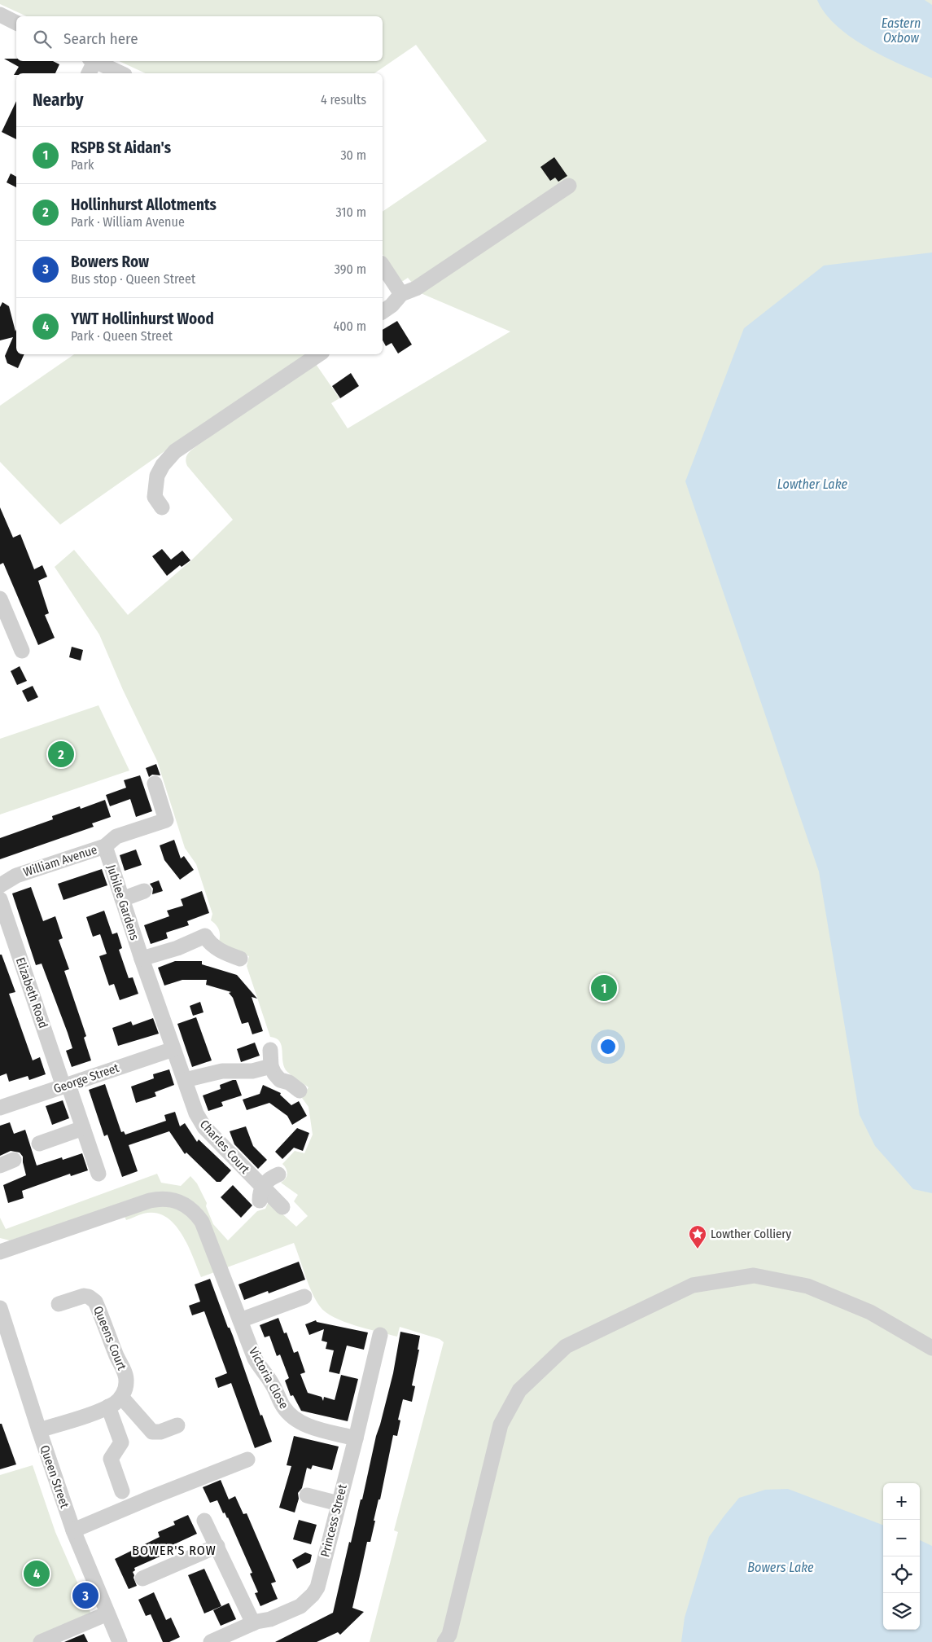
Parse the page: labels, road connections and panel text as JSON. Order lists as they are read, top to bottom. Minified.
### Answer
{"streets":{"street":["William Avenue","Jubilee Gardens","Elizabeth Road","George Street","Charles Court","Queens Court","Victoria Close","Queen Street","Princess Street"]},"crossings":[["William Avenue","Jubilee Gardens"],["Jubilee Gardens","George Street"],["Jubilee Gardens","Charles Court"],["Elizabeth Road","George Street"],["George Street","Charles Court"],["Victoria Close","Princess Street"]],"districts":["BOWER'S ROW"],"water":["Eastern Oxbow","Lowther Lake","Bowers Lake"],"places":{"place":["Lowther Colliery"]},"page":{"search":"Search here","heading":["Nearby","4 results"],"list":[{"mark":"1","name":"RSPB St Aidan's","note":"Park","value":"30 m"},{"mark":"2","name":"Hollinhurst Allotments","note":"Park · William Avenue","value":"310 m"},{"mark":"3","name":"Bowers Row","note":"Bus stop · Queen Street","value":"390 m"},{"mark":"4","name":"YWT Hollinhurst Wood","note":"Park · Queen Street","value":"400 m"}],"pins":["2","1","4","3"],"map_buttons":["+","−"]}}
